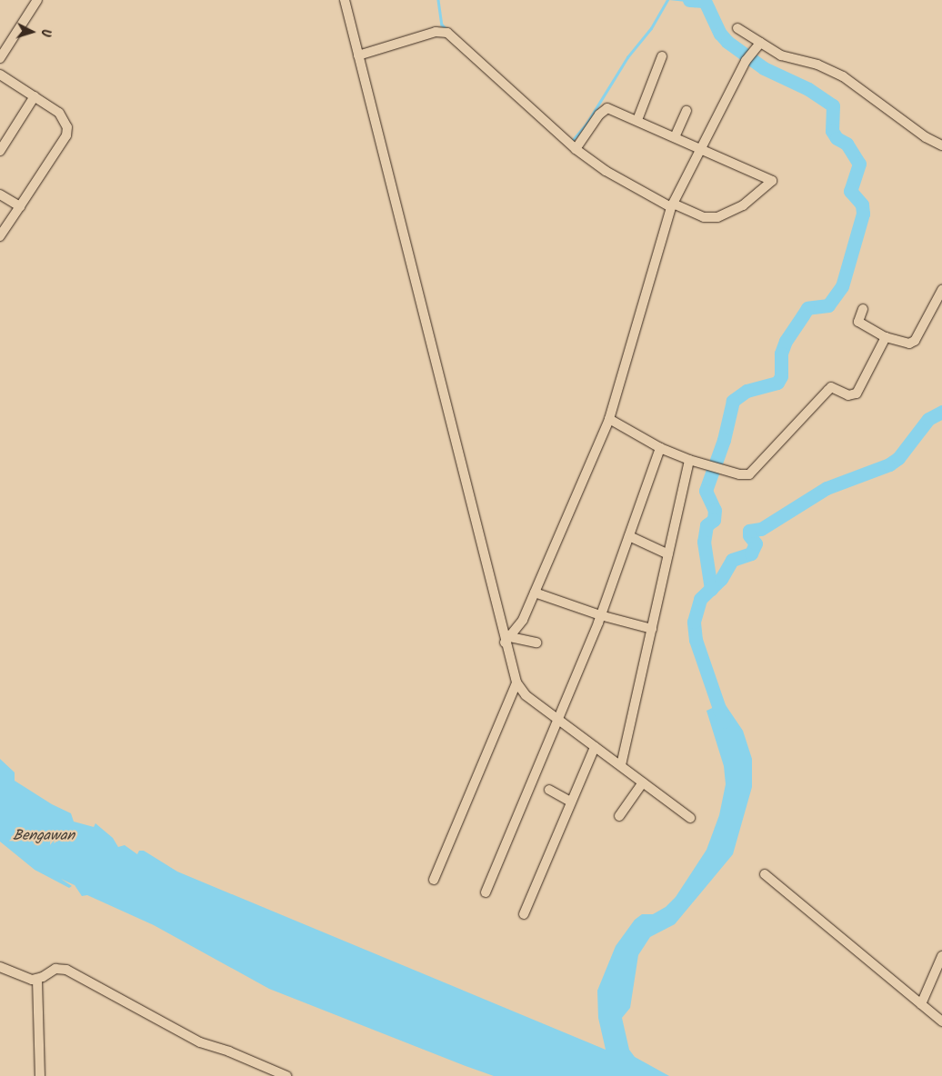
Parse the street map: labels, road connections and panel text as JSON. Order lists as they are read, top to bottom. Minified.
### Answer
{"water":["Bengawan"],"north":"right"}
